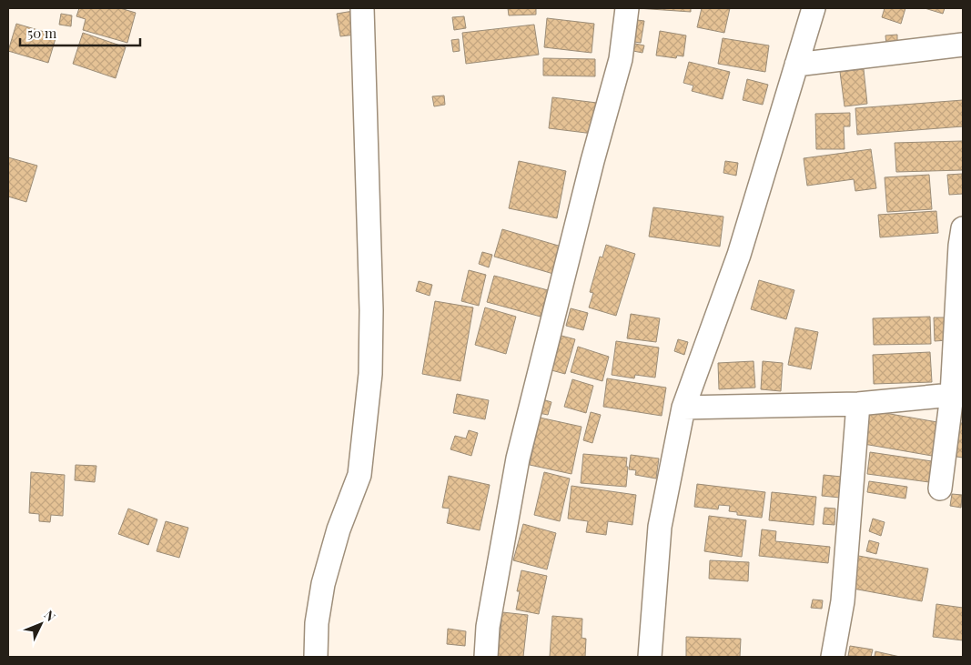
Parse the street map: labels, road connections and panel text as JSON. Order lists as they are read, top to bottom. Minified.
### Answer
{"scale_bar":"50 m","north":"top right"}
